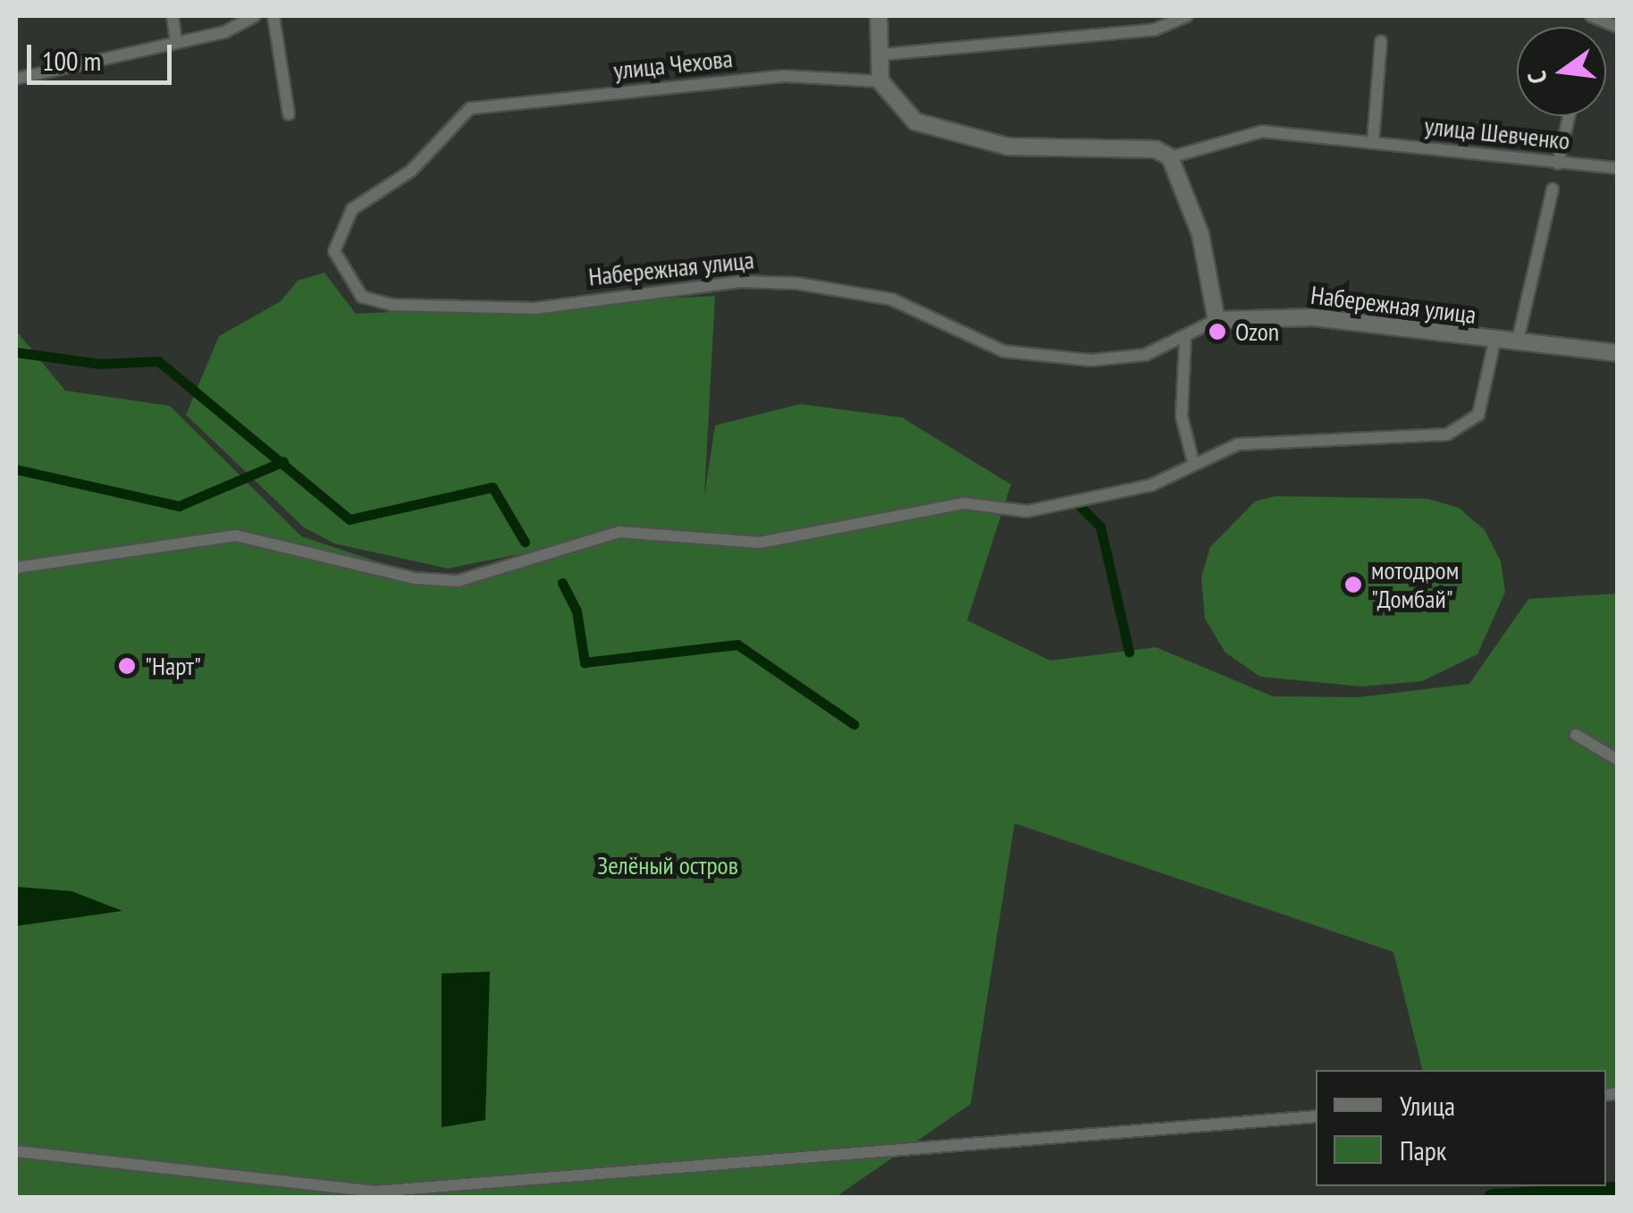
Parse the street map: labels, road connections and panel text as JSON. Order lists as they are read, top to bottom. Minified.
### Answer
{"streets":{"street":["улица Чехова","улица Шевченко","Набережная улица"]},"crossings":[["улица Чехова","Набережная улица"]],"parks":["Зелёный остров"],"places":["Ozon","мотодром \"Домбай\"","\"Нарт\""],"legend":["Улица","Парк"],"scale_bar":"100 m","north":"left"}
